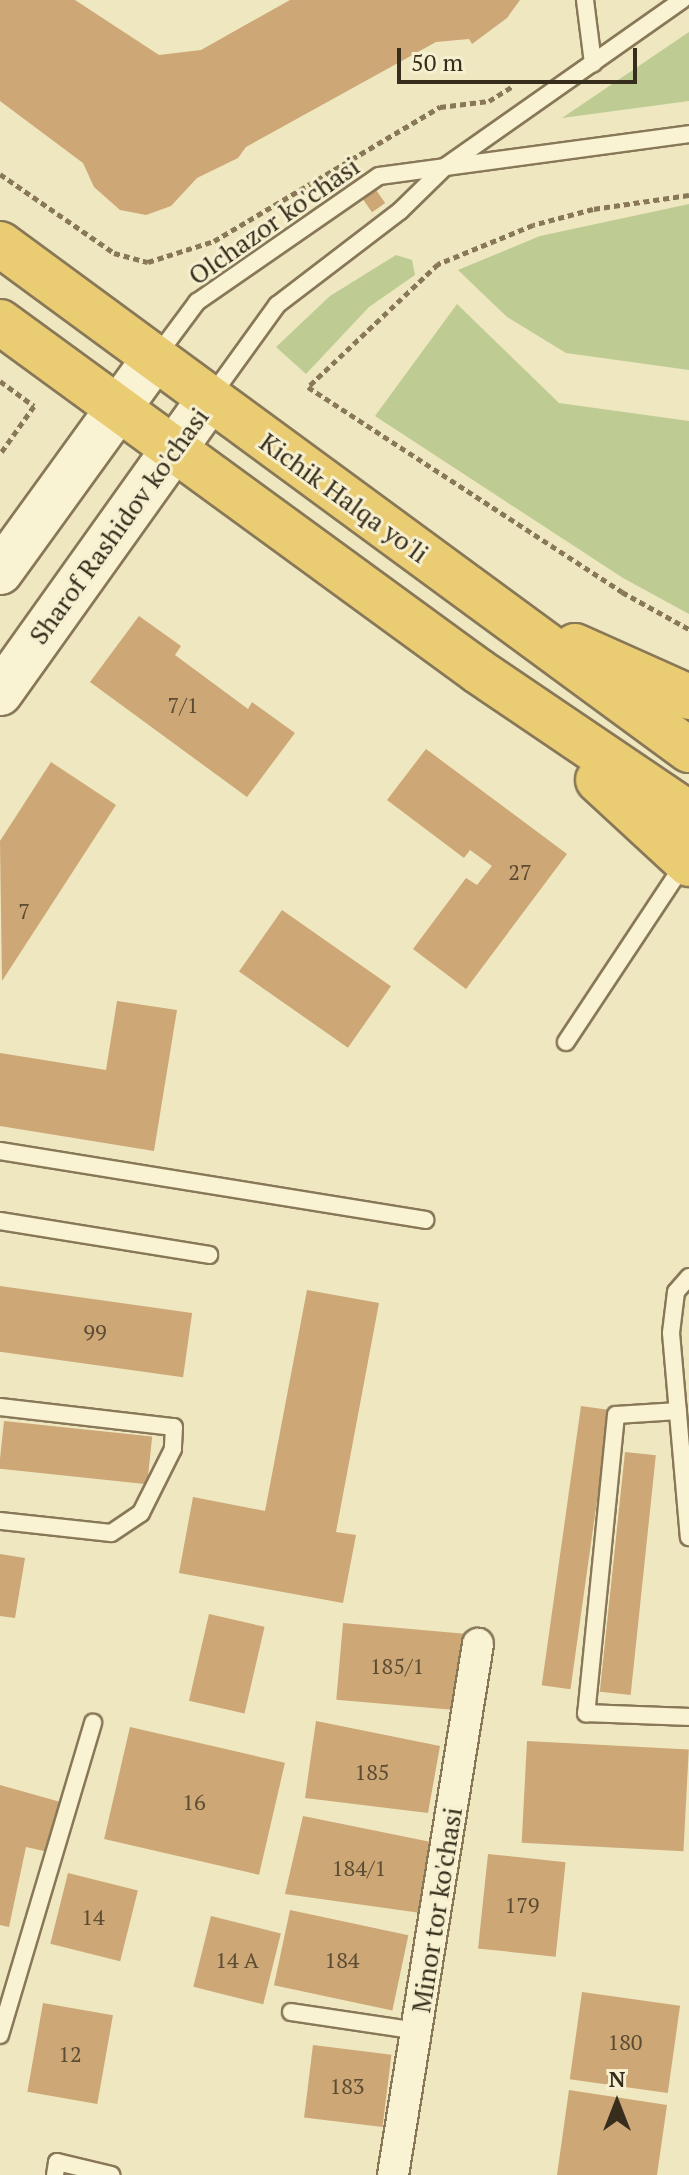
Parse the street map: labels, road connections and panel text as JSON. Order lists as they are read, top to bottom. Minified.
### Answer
{"streets":{"highway":["Kichik Halqa yo'li"],"main road":["Sharof Rashidov ko'chasi"],"street":["Minor tor ko'chasi"],"lane":["Olchazor ko'chasi"]},"crossings":[["Olchazor ko'chasi","Kichik Halqa yo'li"],["Olchazor ko'chasi","Sharof Rashidov ko'chasi"],["Kichik Halqa yo'li","Sharof Rashidov ko'chasi"]],"house_numbers":["7/1","27","7","99","185/1","185","16","184/1","179","14","14 А","184","180","12","183"],"scale_bar":"50 m","north":"top"}
